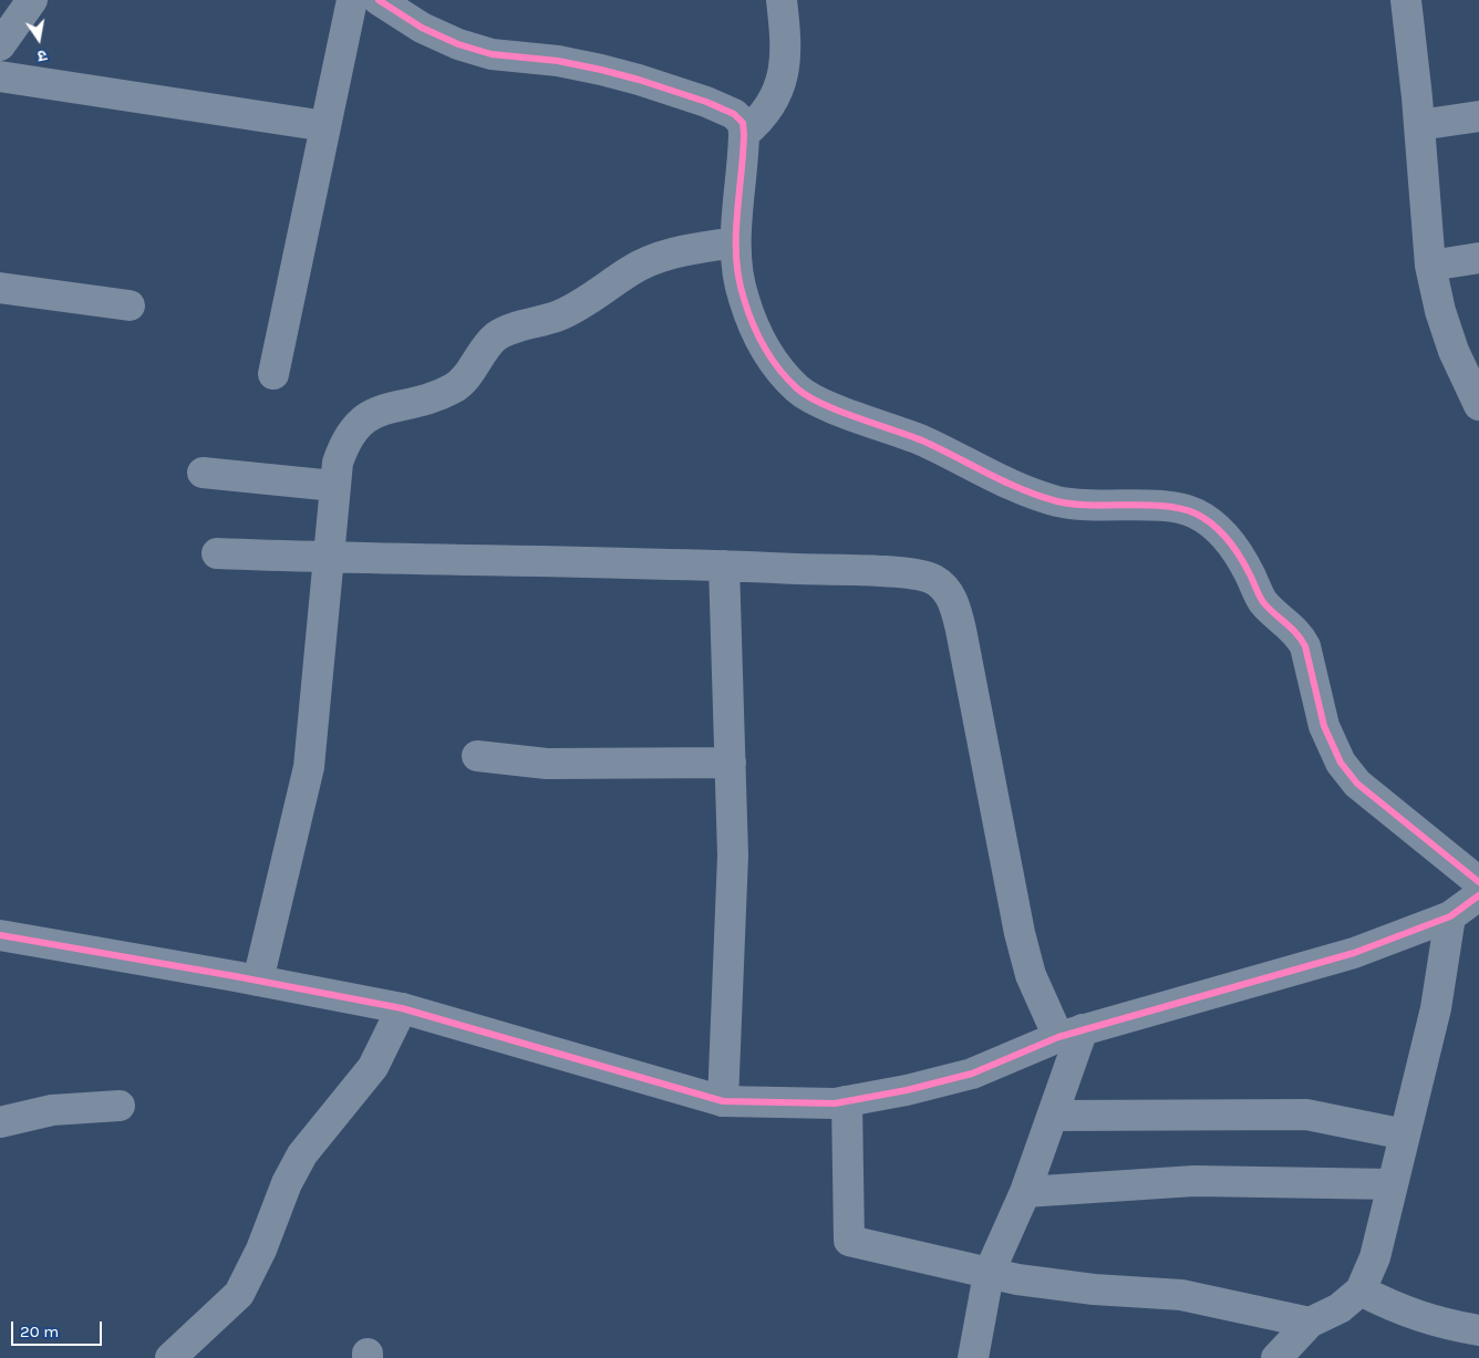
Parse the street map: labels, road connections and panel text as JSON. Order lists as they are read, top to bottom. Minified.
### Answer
{"scale_bar":"20 m","north":"bottom"}
